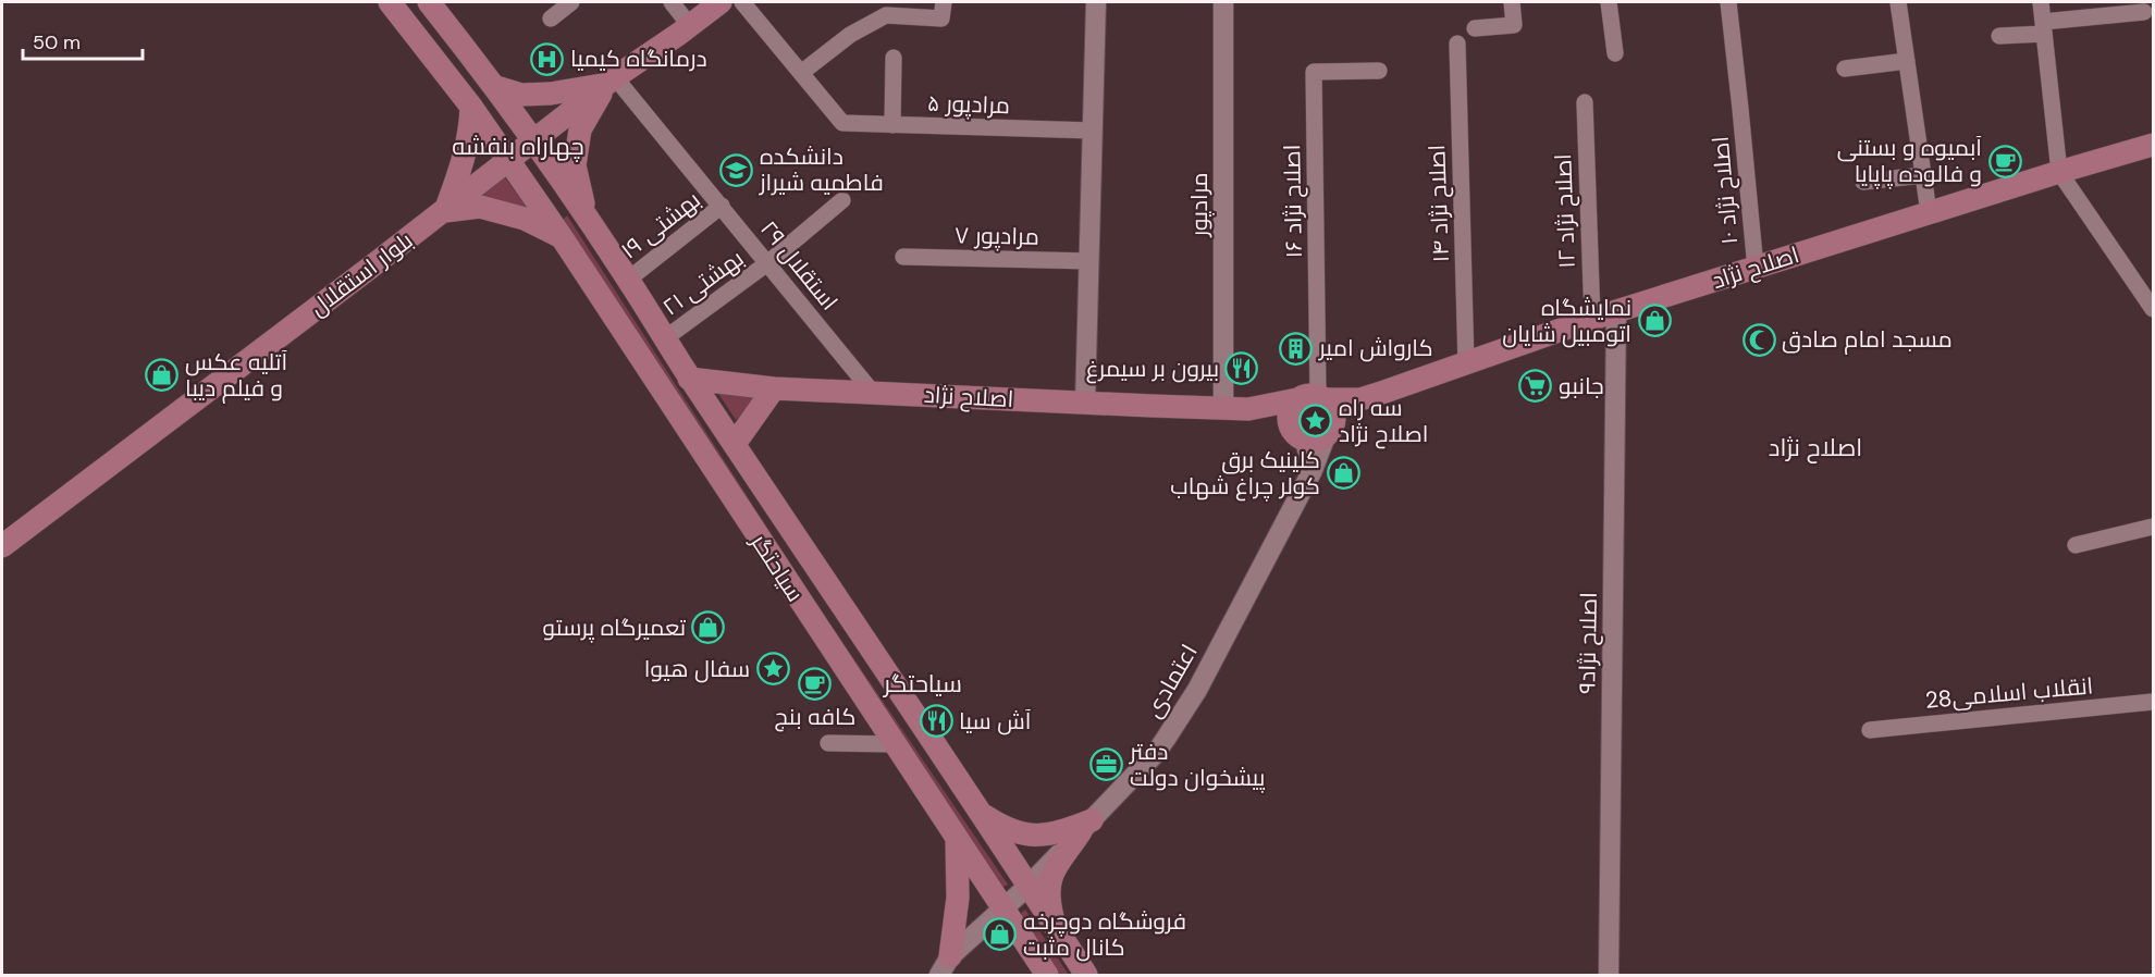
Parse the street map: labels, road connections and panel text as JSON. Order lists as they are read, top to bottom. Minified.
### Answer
{"streets":{"main road":["اصلاح نژاد","بلوار استقلال","سیاحتگر"],"street":["۵ مرادپور","۱۰ اصلاح نژاد","۱۶ اصلاح نژاد","۱۴ اصلاح نژاد","مرادپور","۱۲ اصلاح نژاد","۱۹ بهشتی","۷ مرادپور","۲۹ استقلال","۲۱ بهشتی","اصلاح نژاد۹","اعتمادی","28انقلاب اسلامی"]},"crossings":[["۱۰ اصلاح نژاد","اصلاح نژاد"],["۱۴ اصلاح نژاد","اصلاح نژاد"],["مرادپور","اصلاح نژاد"],["۱۲ اصلاح نژاد","اصلاح نژاد"],["۱۹ بهشتی","۲۹ استقلال"],["۱۹ بهشتی","سیاحتگر"],["۲۹ استقلال","اصلاح نژاد"],["۲۹ استقلال","بلوار استقلال"],["۲۹ استقلال","۲۱ بهشتی"],["اصلاح نژاد","سیاحتگر"],["اصلاح نژاد","اصلاح نژاد۹"],["بلوار استقلال","سیاحتگر"],["۲۱ بهشتی","سیاحتگر"],["سیاحتگر","اعتمادی"]],"districts":["چهاراه بنفشه","اصلاح نژاد","سیاحتگر"],"places":{"hospital":["درمانگاه کیمیا"],"cafe":["آبمیوه و بستنی و فالوده پاپایا","کافه بنج"],"school or university":["دانشکده فاطمیه شیراز"],"shop":["نمايشگاه اتومبيل شايان","آتلیه عکس و فیلم دیبا","کلینیک برق کولر چراغ شهاب","تعمیرگاه پرستو","فروشگاه دوچرخه کانال مثبت"],"mosque":["مسجد امام صادق"],"building":["کارواش امیر"],"restaurant":["بیرون بر سیمرغ","آش سیا"],"supermarket":["جانبو"],"place":["سه راه اصلاح نژاد","سفال هیوا"],"office":["دفتر پیشخوان دولت"]},"scale_bar":"50 m"}
